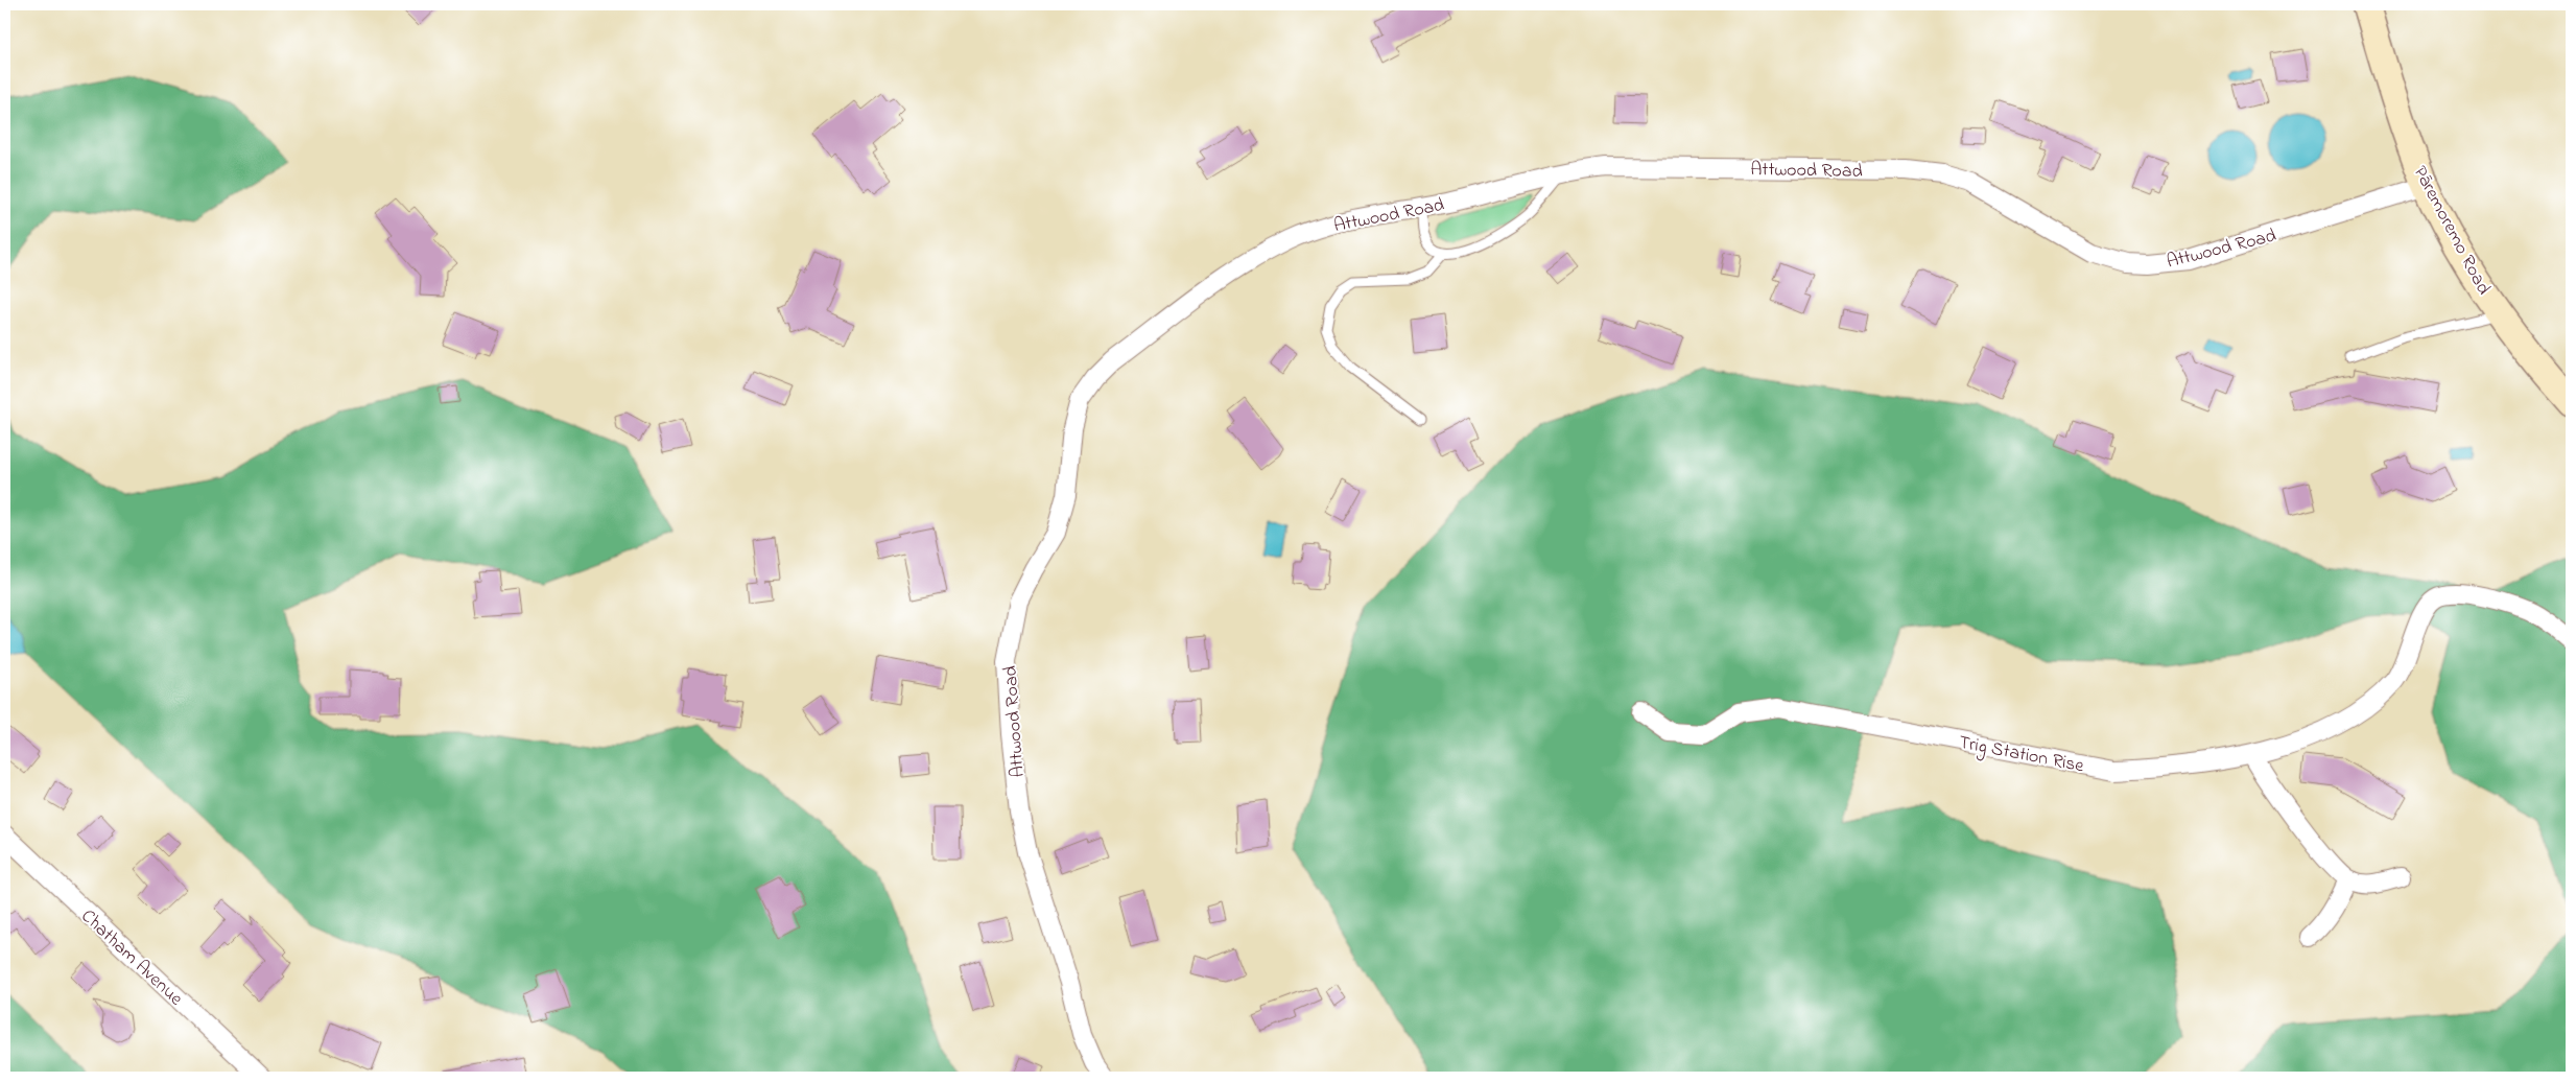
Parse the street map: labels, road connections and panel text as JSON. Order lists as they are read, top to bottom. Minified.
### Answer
{"streets":{"street":["Attwood Road","Pāremoremo Road","Trig Station Rise","Chatham Avenue"]},"crossings":[["Attwood Road","Pāremoremo Road"]]}
